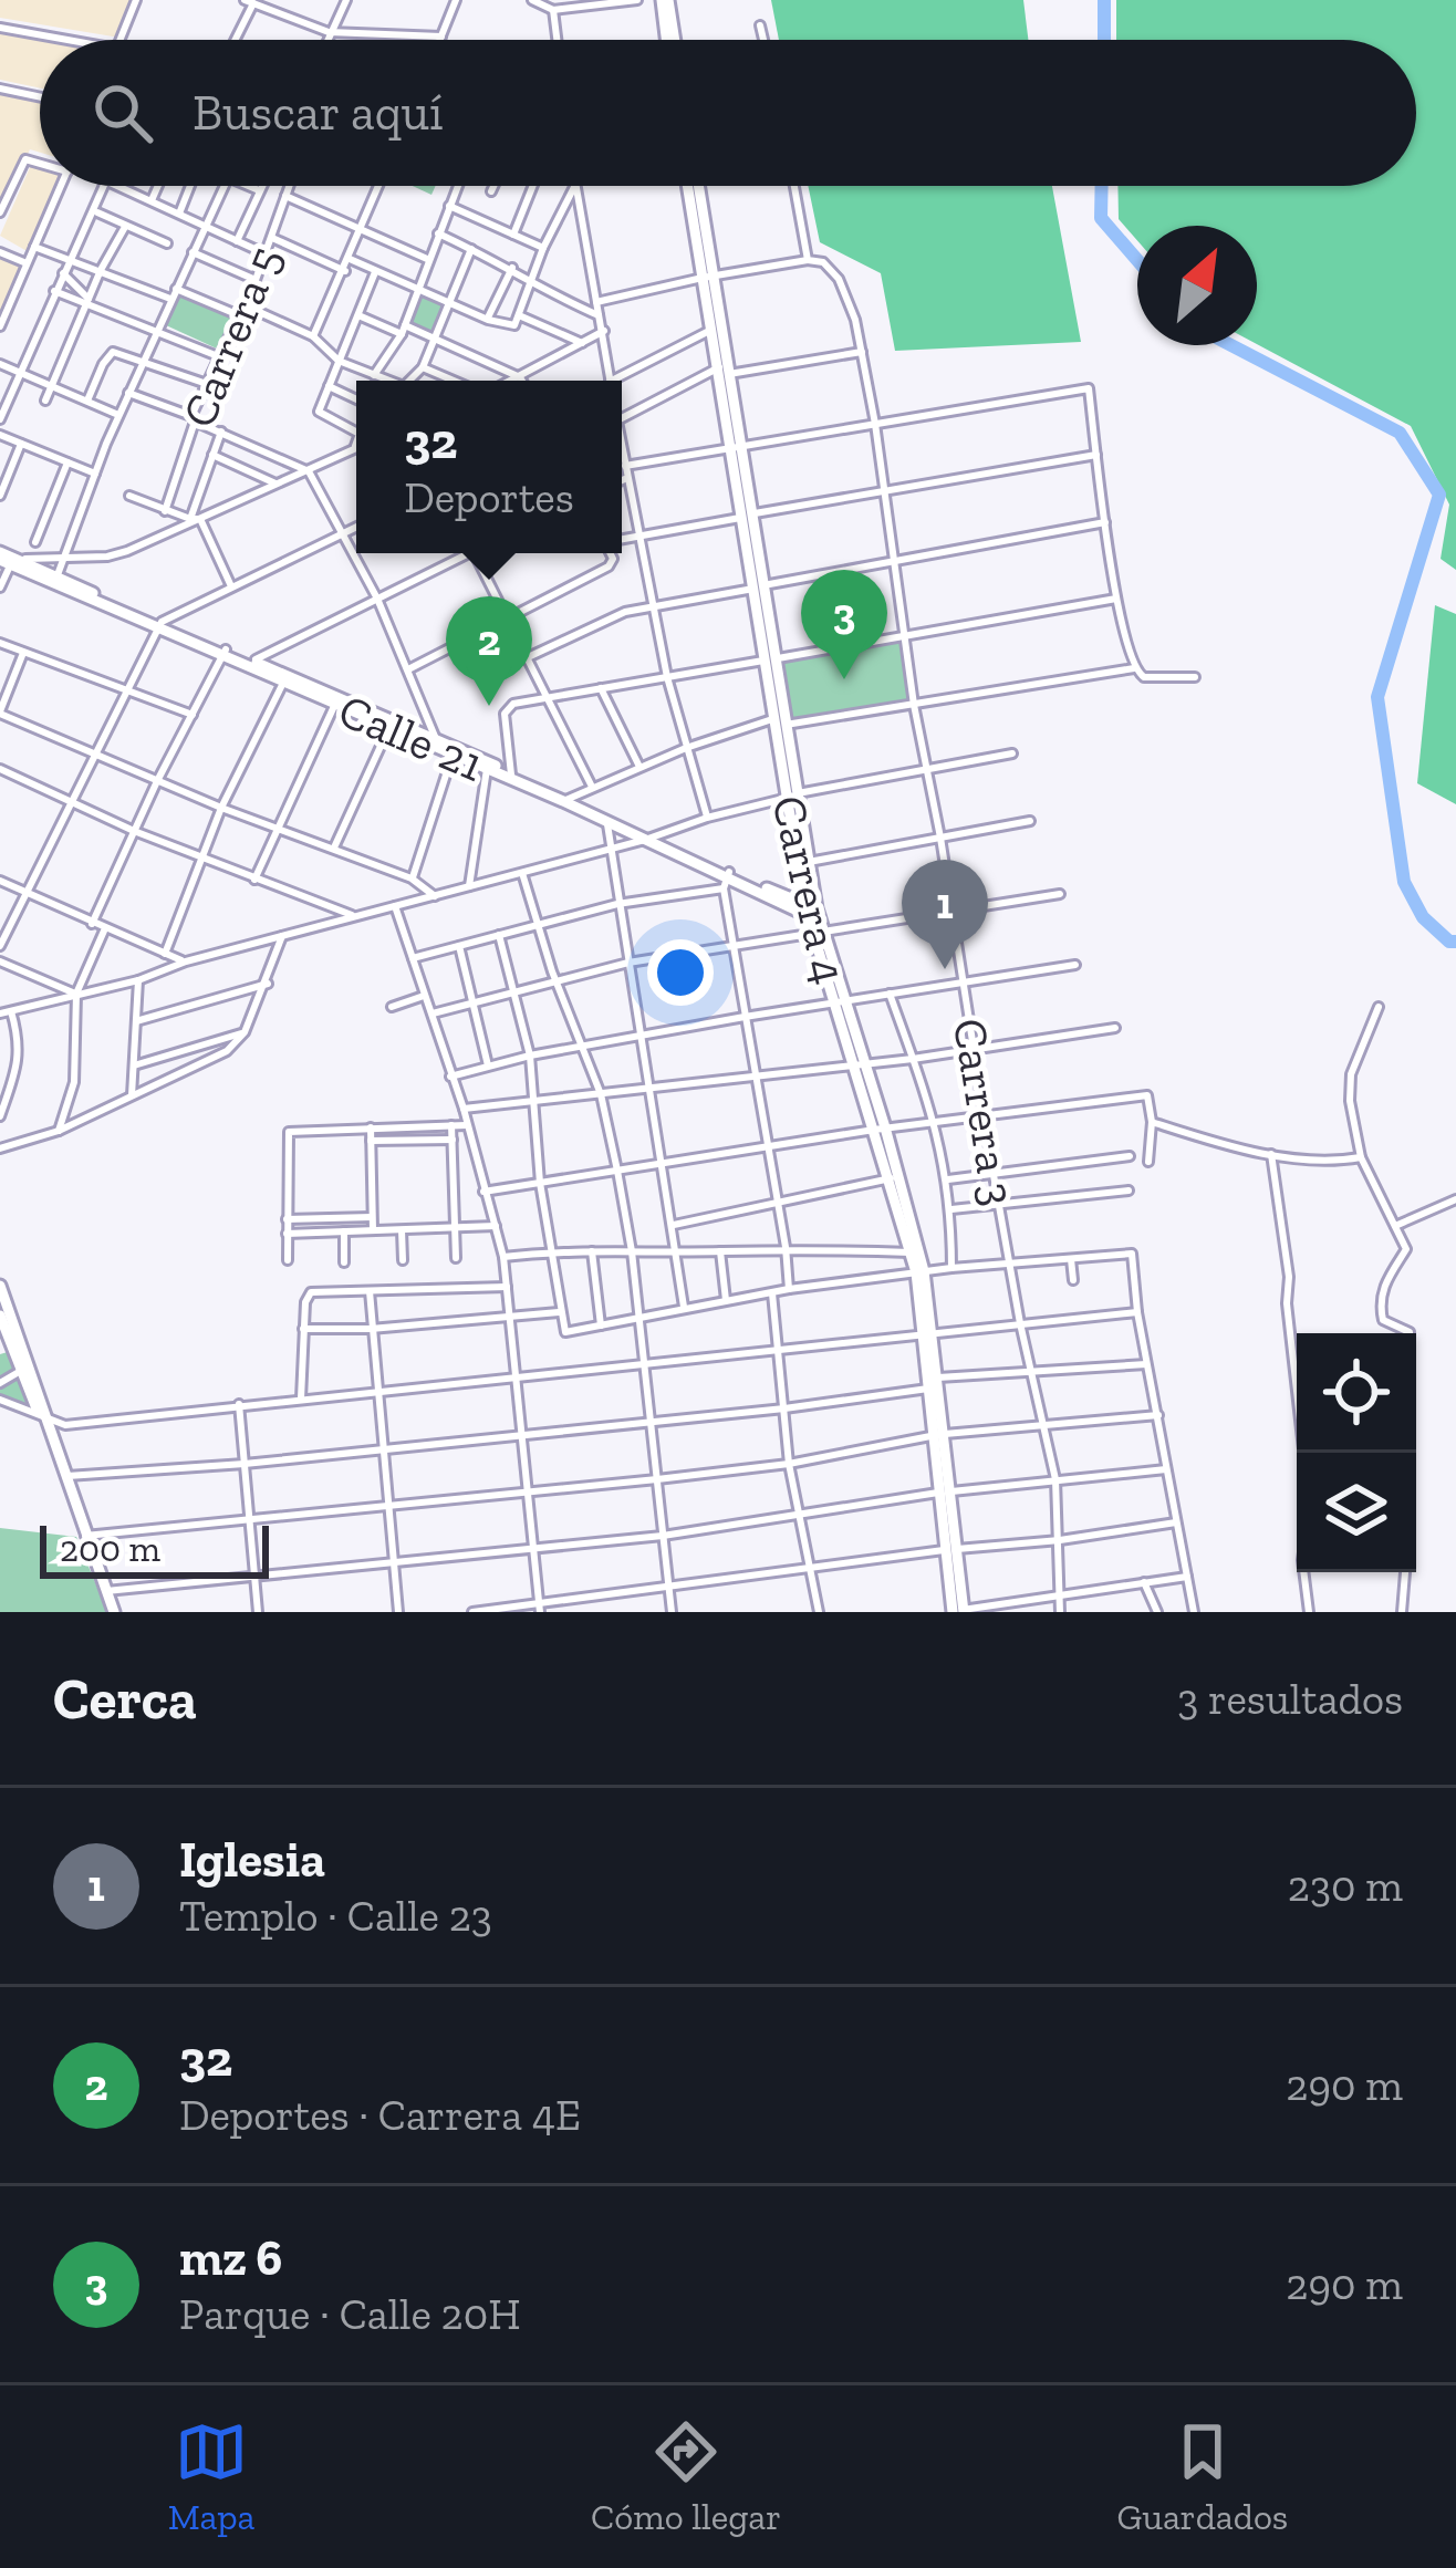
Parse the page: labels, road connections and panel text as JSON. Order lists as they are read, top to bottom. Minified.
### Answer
{"streets":{"main road":["Calle 21","Carrera 4"],"street":["Carrera 5","Carrera 3"]},"crossings":[["Calle 21","Carrera 4"]],"scale_bar":"200 m","north":"top right","page":{"search":"Buscar aquí","popup":["32","Deportes"],"pins":["3","2","1"],"scale":"200 m","heading":["Cerca","3 resultados"],"list":[{"mark":"1","name":"Iglesia","note":"Templo · Calle 23","value":"230 m"},{"mark":"2","name":"32","note":"Deportes · Carrera 4E","value":"290 m"},{"mark":"3","name":"mz 6","note":"Parque · Calle 20H","value":"290 m"}],"nav":["Mapa","Cómo llegar","Guardados"]}}
